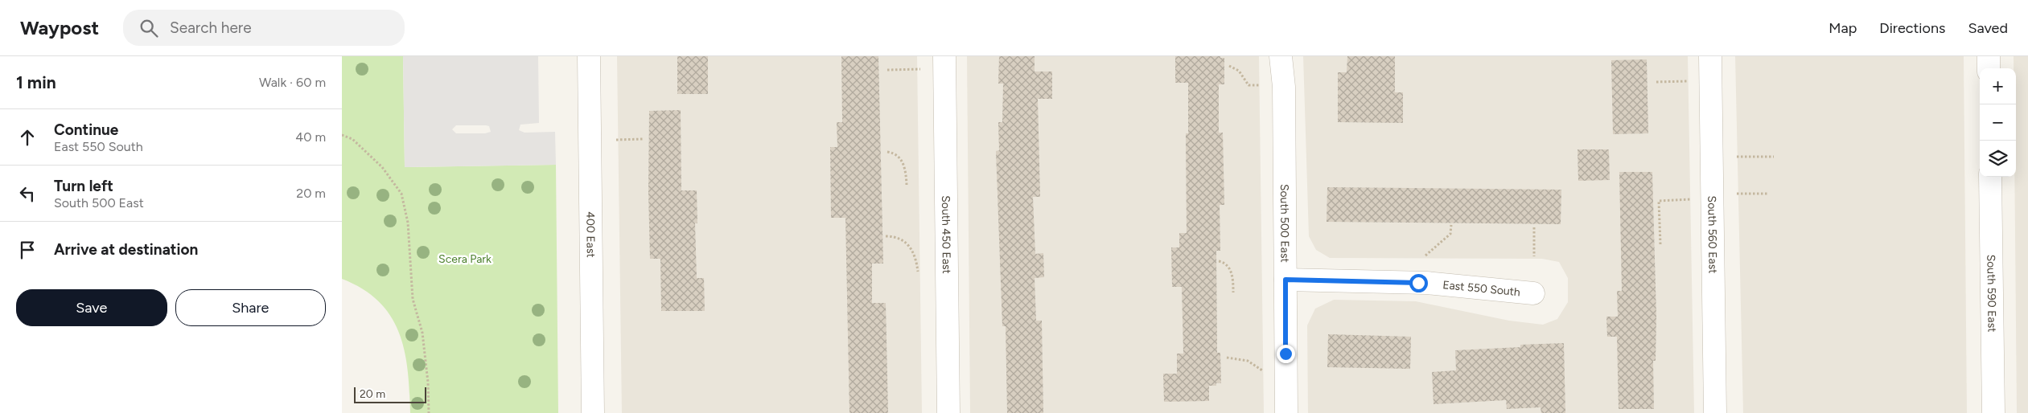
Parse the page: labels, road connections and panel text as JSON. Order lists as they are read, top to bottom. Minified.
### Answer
{"streets":{"street":["South 500 East","400 East","South 450 East","South 560 East","East 550 South","South 590 East"]},"crossings":[["South 500 East","East 550 South"]],"parks":["Scera Park"],"scale_bar":"20 m","page":{"header":"Waypost","search":"Search here","nav":["Map","Directions","Saved"],"heading":["1 min","Walk · 60 m"],"map_buttons":["+","−"],"list":[["Continue","East 550 South","40 m"],["Turn left","South 500 East","20 m"],"Arrive at destination"],"buttons":["Save","Share"],"scale":"20 m"}}
